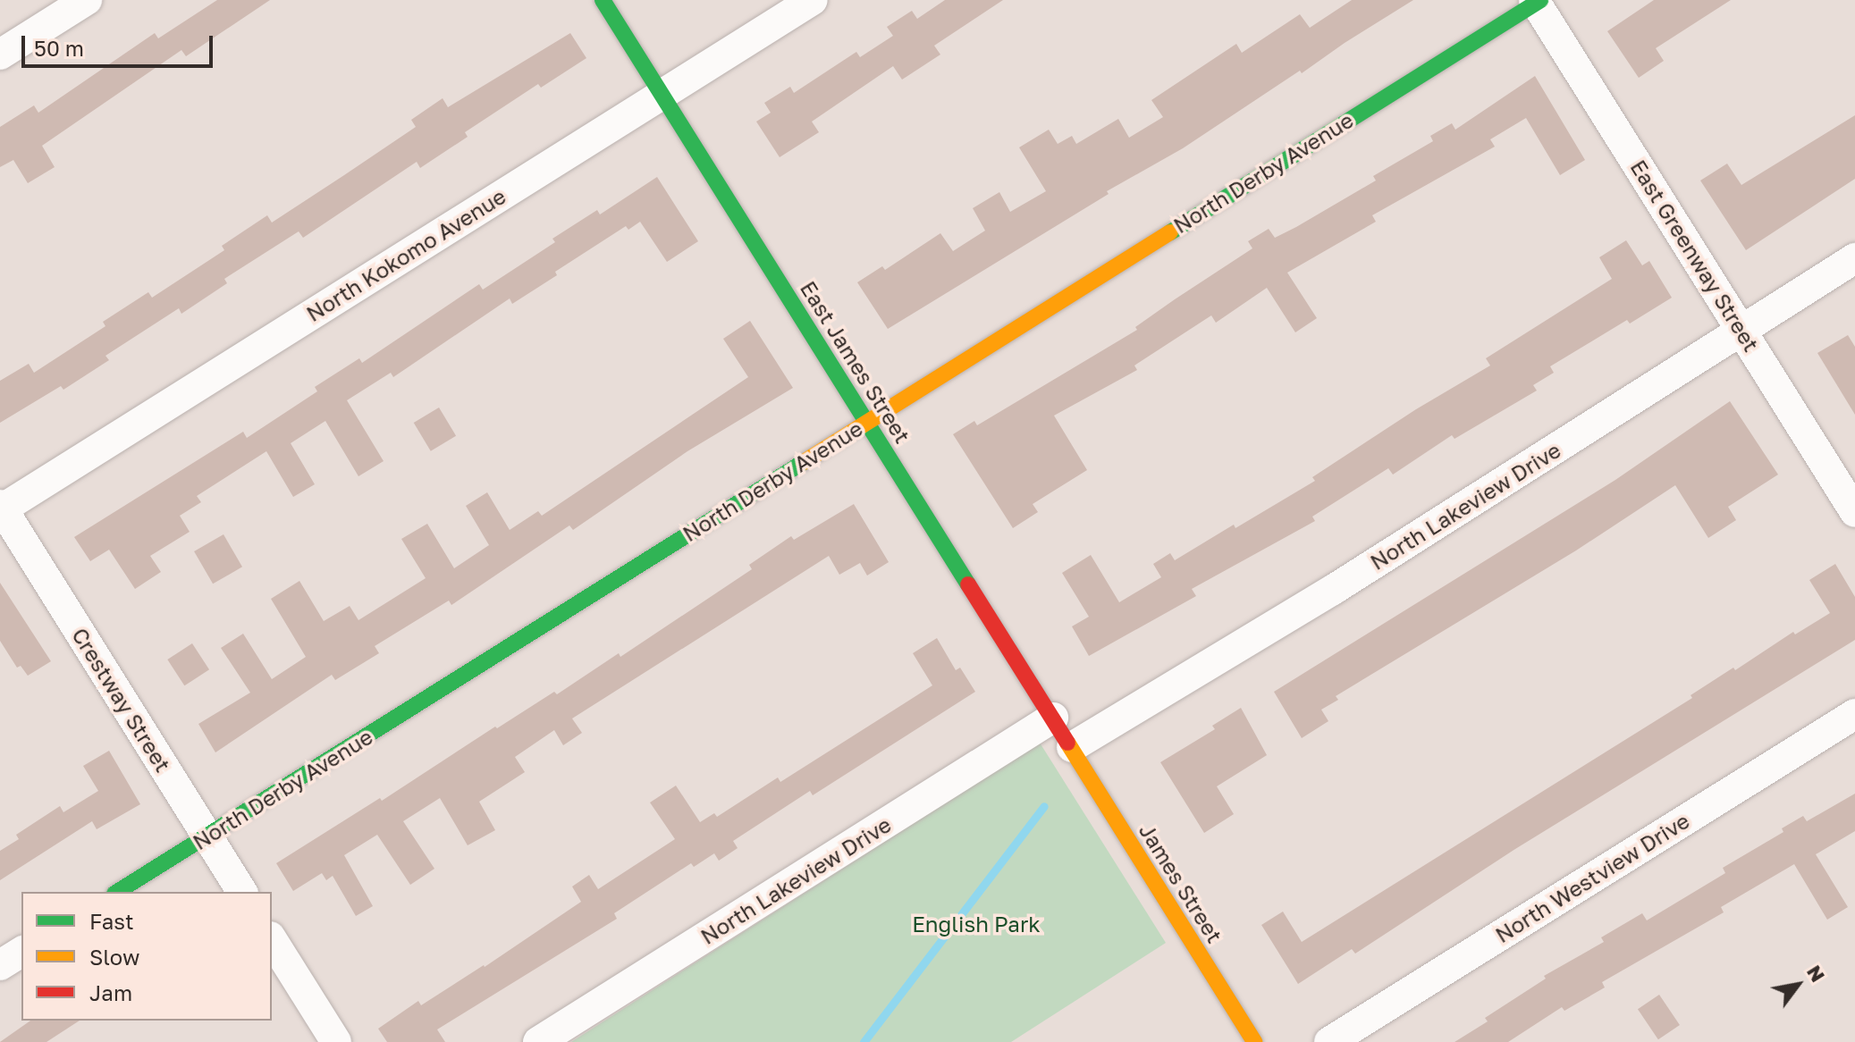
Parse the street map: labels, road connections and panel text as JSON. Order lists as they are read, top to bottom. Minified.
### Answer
{"streets":{"street":["North Derby Avenue","North Kokomo Avenue","East Greenway Street","East James Street","North Lakeview Drive","Crestway Street","North Westview Drive","James Street"]},"crossings":[["North Derby Avenue","East Greenway Street"],["North Derby Avenue","East James Street"],["North Derby Avenue","Crestway Street"],["North Kokomo Avenue","East James Street"],["North Kokomo Avenue","Crestway Street"],["East Greenway Street","North Lakeview Drive"],["East James Street","North Lakeview Drive"],["East James Street","James Street"],["North Lakeview Drive","James Street"]],"parks":["English Park"],"legend":["Fast","Slow","Jam"],"scale_bar":"50 m","north":"top right"}
